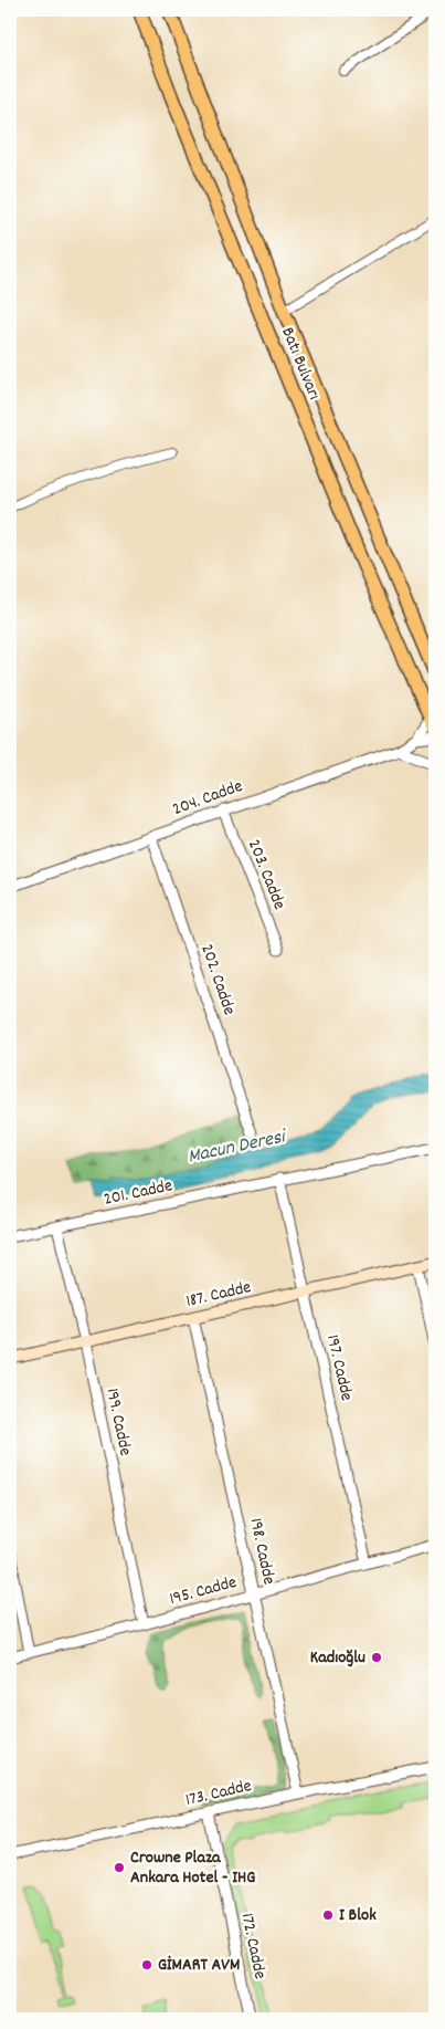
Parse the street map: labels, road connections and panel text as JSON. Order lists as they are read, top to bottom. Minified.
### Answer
{"streets":{"main road":["Batı Bulvarı","187. Cadde"],"street":["204. Cadde","203. Cadde","202. Cadde","201. Cadde","197. Cadde","199. Cadde","198. Cadde","195. Cadde","173. Cadde","172. Cadde"]},"crossings":[["Batı Bulvarı","204. Cadde"],["204. Cadde","203. Cadde"],["204. Cadde","202. Cadde"],["201. Cadde","197. Cadde"],["201. Cadde","199. Cadde"],["187. Cadde","197. Cadde"],["187. Cadde","199. Cadde"],["187. Cadde","198. Cadde"],["197. Cadde","195. Cadde"],["199. Cadde","195. Cadde"],["198. Cadde","195. Cadde"],["198. Cadde","173. Cadde"],["173. Cadde","172. Cadde"]],"water":["Macun Deresi"],"places":["Kadıoğlu","Crowne Plaza Ankara Hotel - IHG","I Blok","GİMART AVM"]}
